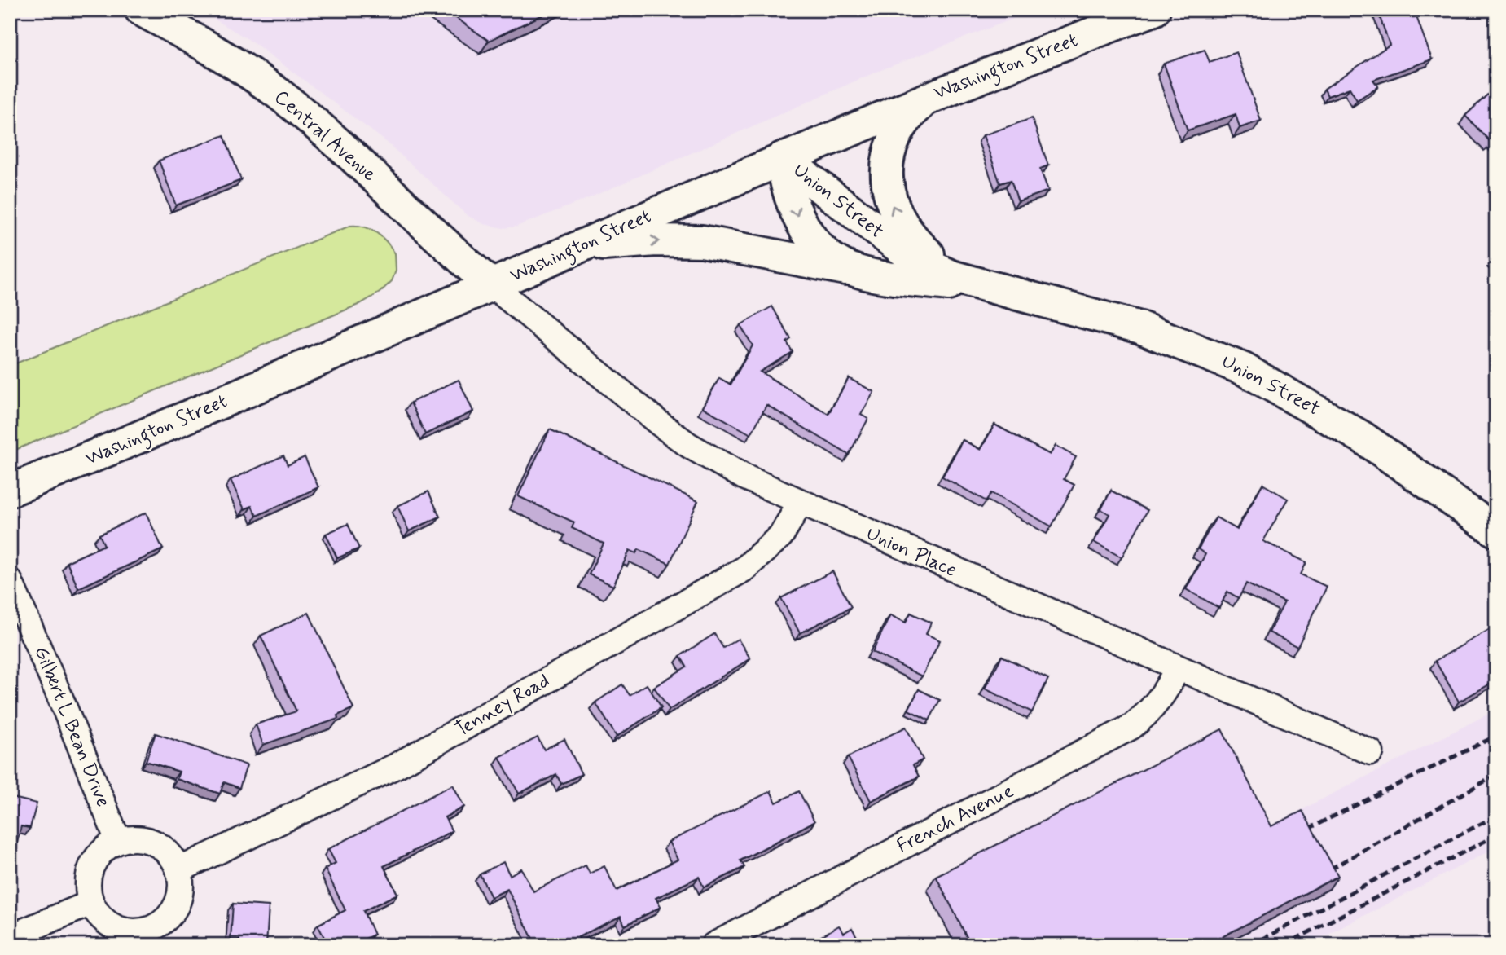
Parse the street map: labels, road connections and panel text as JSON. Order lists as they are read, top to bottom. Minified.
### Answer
{"streets":{"main road":["Washington Street","Central Avenue","Union Street"],"street":["Union Place","Tenney Road","Gilbert L Bean Drive","French Avenue"]},"crossings":[["Washington Street","Central Avenue"],["Washington Street","Union Street"],["Washington Street","Union Place"],["Central Avenue","Union Place"],["Union Place","Tenney Road"],["Union Place","French Avenue"],["Tenney Road","Gilbert L Bean Drive"]]}
